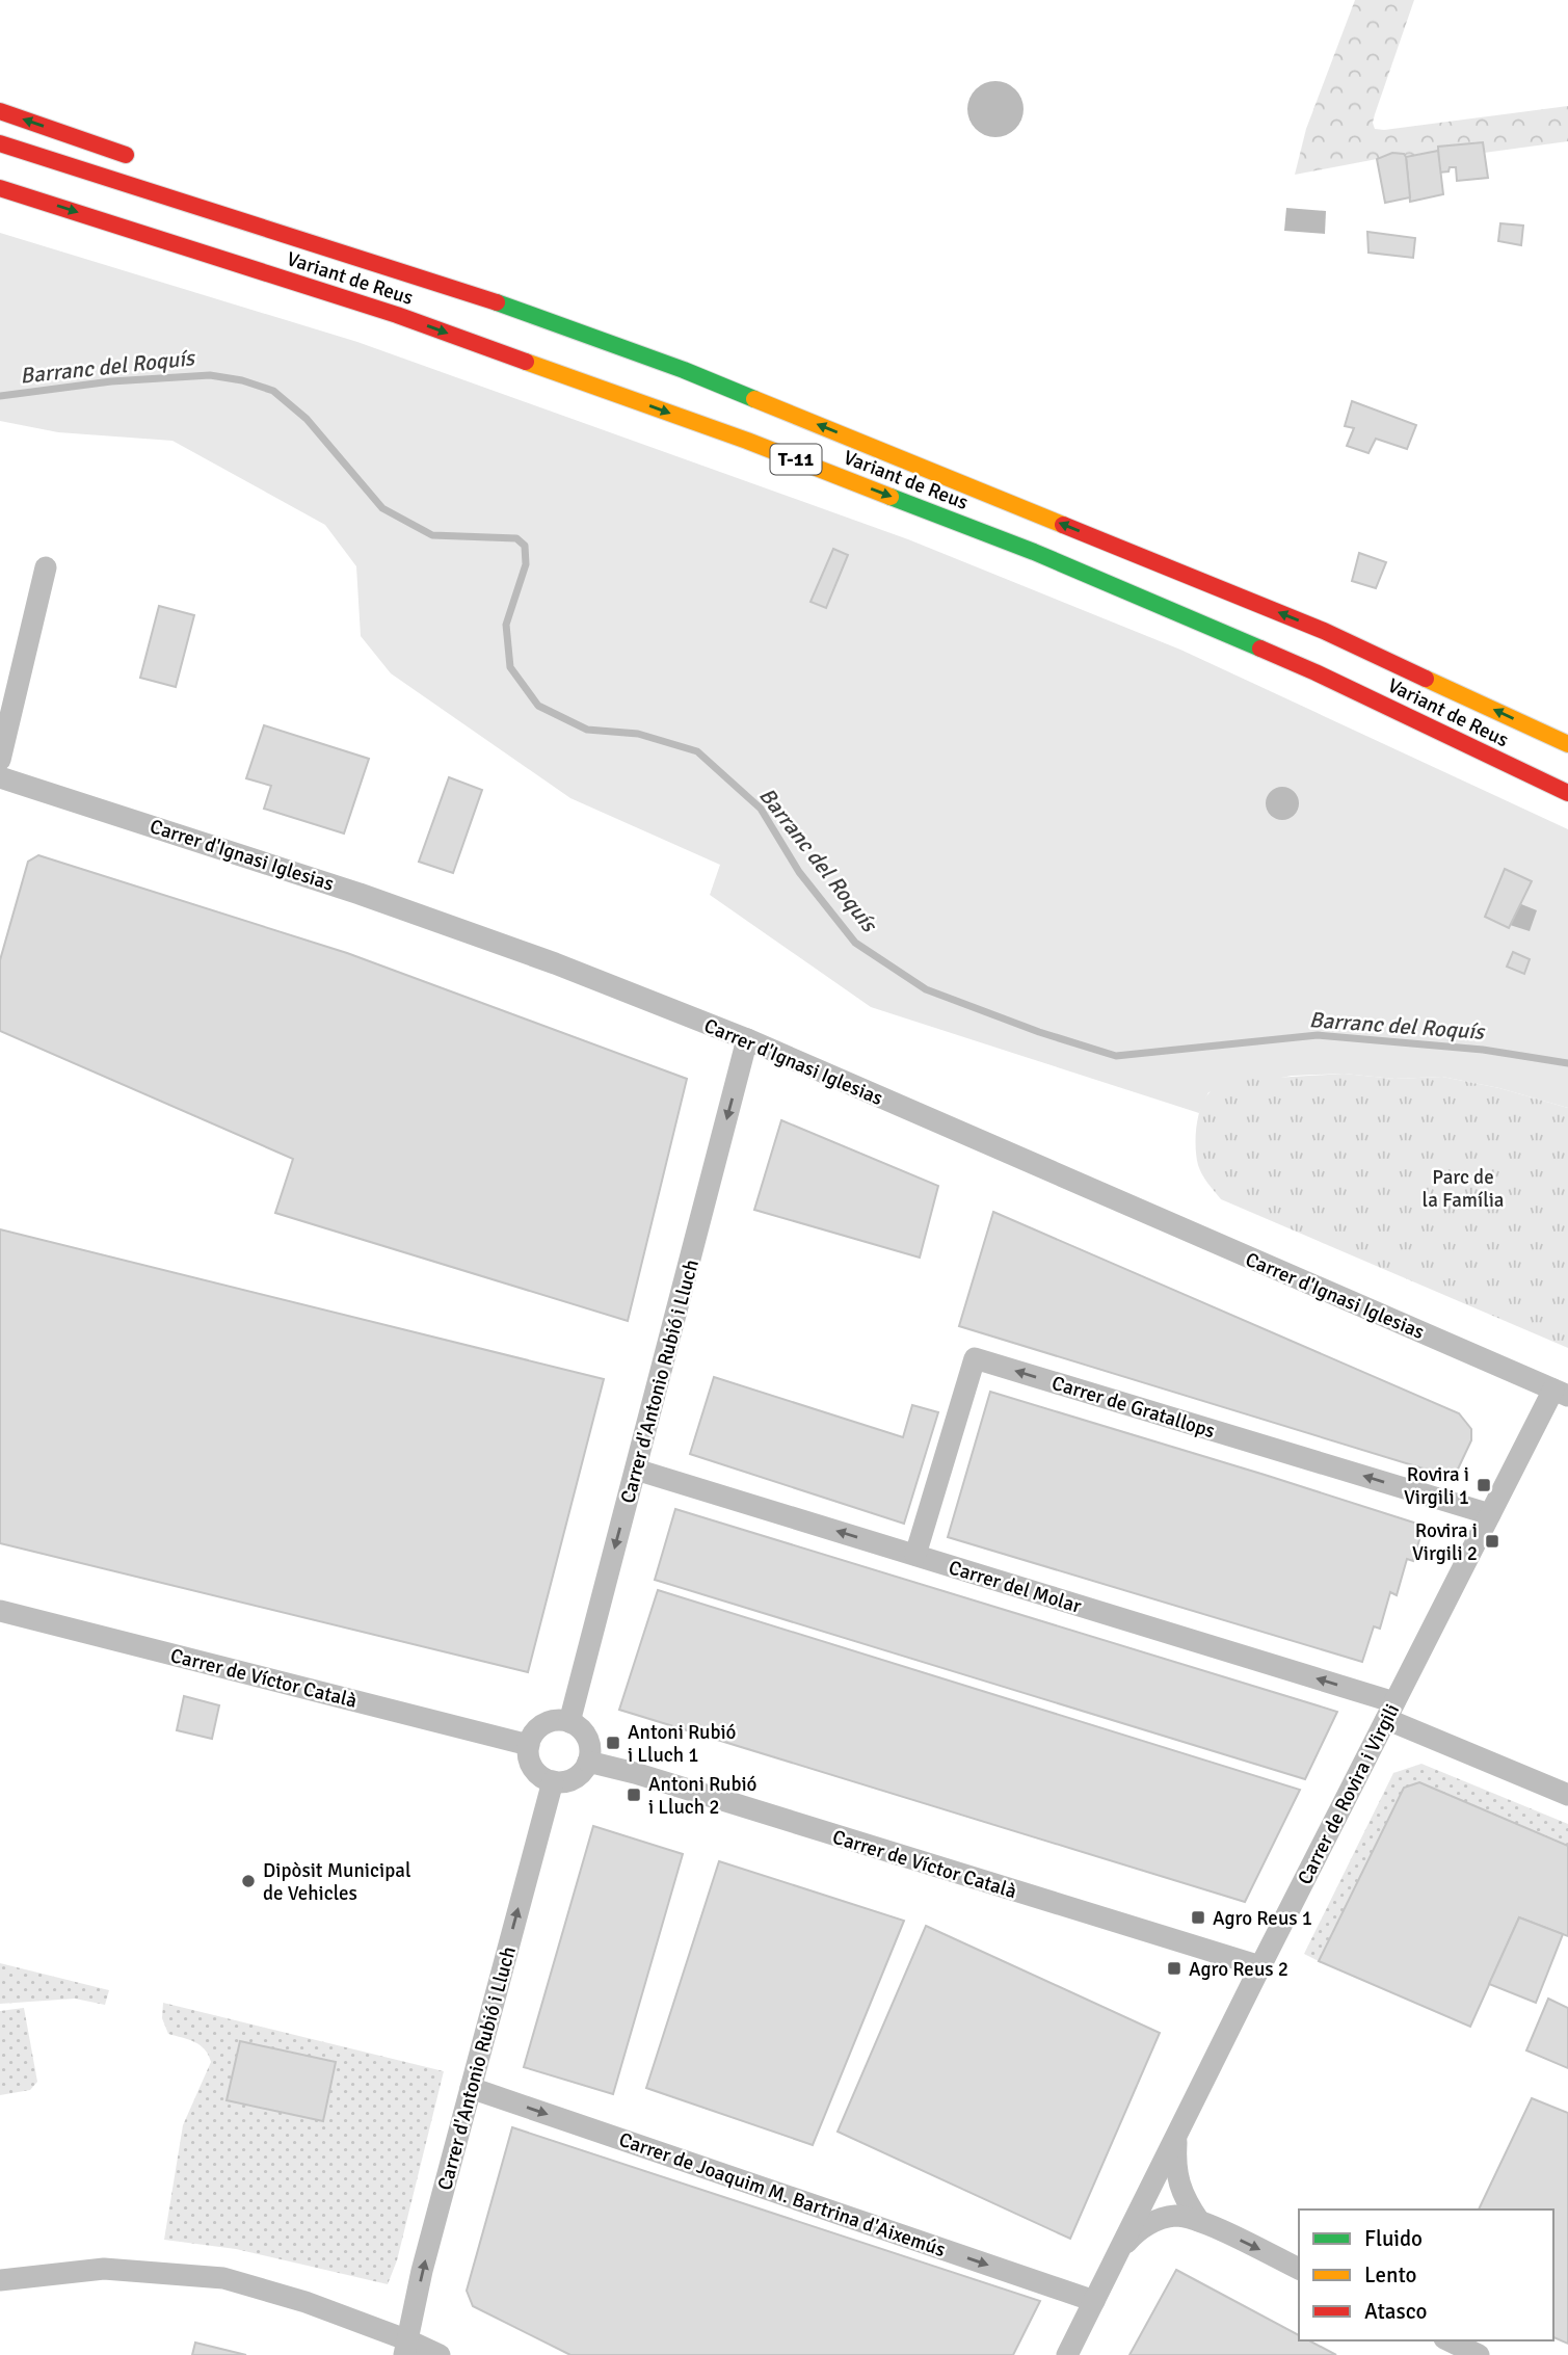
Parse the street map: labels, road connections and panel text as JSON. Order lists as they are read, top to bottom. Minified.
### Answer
{"streets":{"highway":["Variant de Reus","T-11"],"street":["Carrer d'Ignasi Iglesias","Carrer d'Antonio Rubió i Lluch","Carrer de Gratallops","Carrer del Molar","Carrer de Víctor Català","Carrer de Rovira i Virgili","Carrer de Joaquim M. Bartrina d'Aixemús"]},"crossings":[["Carrer d'Ignasi Iglesias","Carrer d'Antonio Rubió i Lluch"],["Carrer d'Ignasi Iglesias","Carrer de Rovira i Virgili"],["Carrer d'Antonio Rubió i Lluch","Carrer del Molar"],["Carrer d'Antonio Rubió i Lluch","Carrer de Víctor Català"],["Carrer d'Antonio Rubió i Lluch","Carrer de Joaquim M. Bartrina d'Aixemús"],["Carrer de Gratallops","Carrer del Molar"],["Carrer de Gratallops","Carrer de Rovira i Virgili"],["Carrer del Molar","Carrer de Rovira i Virgili"],["Carrer de Víctor Català","Carrer de Rovira i Virgili"],["Carrer de Rovira i Virgili","Carrer de Joaquim M. Bartrina d'Aixemús"]],"one_way":["Carrer del Molar","Carrer de Joaquim M. Bartrina d'Aixemús"],"water":["Barranc del Roquís"],"parks":["Parc de la Família"],"places":{"transit":["Rovira i Virgili 1","Rovira i Virgili 2","Antoni Rubió i Lluch 1","Antoni Rubió i Lluch 2","Agro Reus 1","Agro Reus 2"],"other":["Dipòsit Municipal de Vehicles"]},"legend":["Fluido","Lento","Atasco"]}
